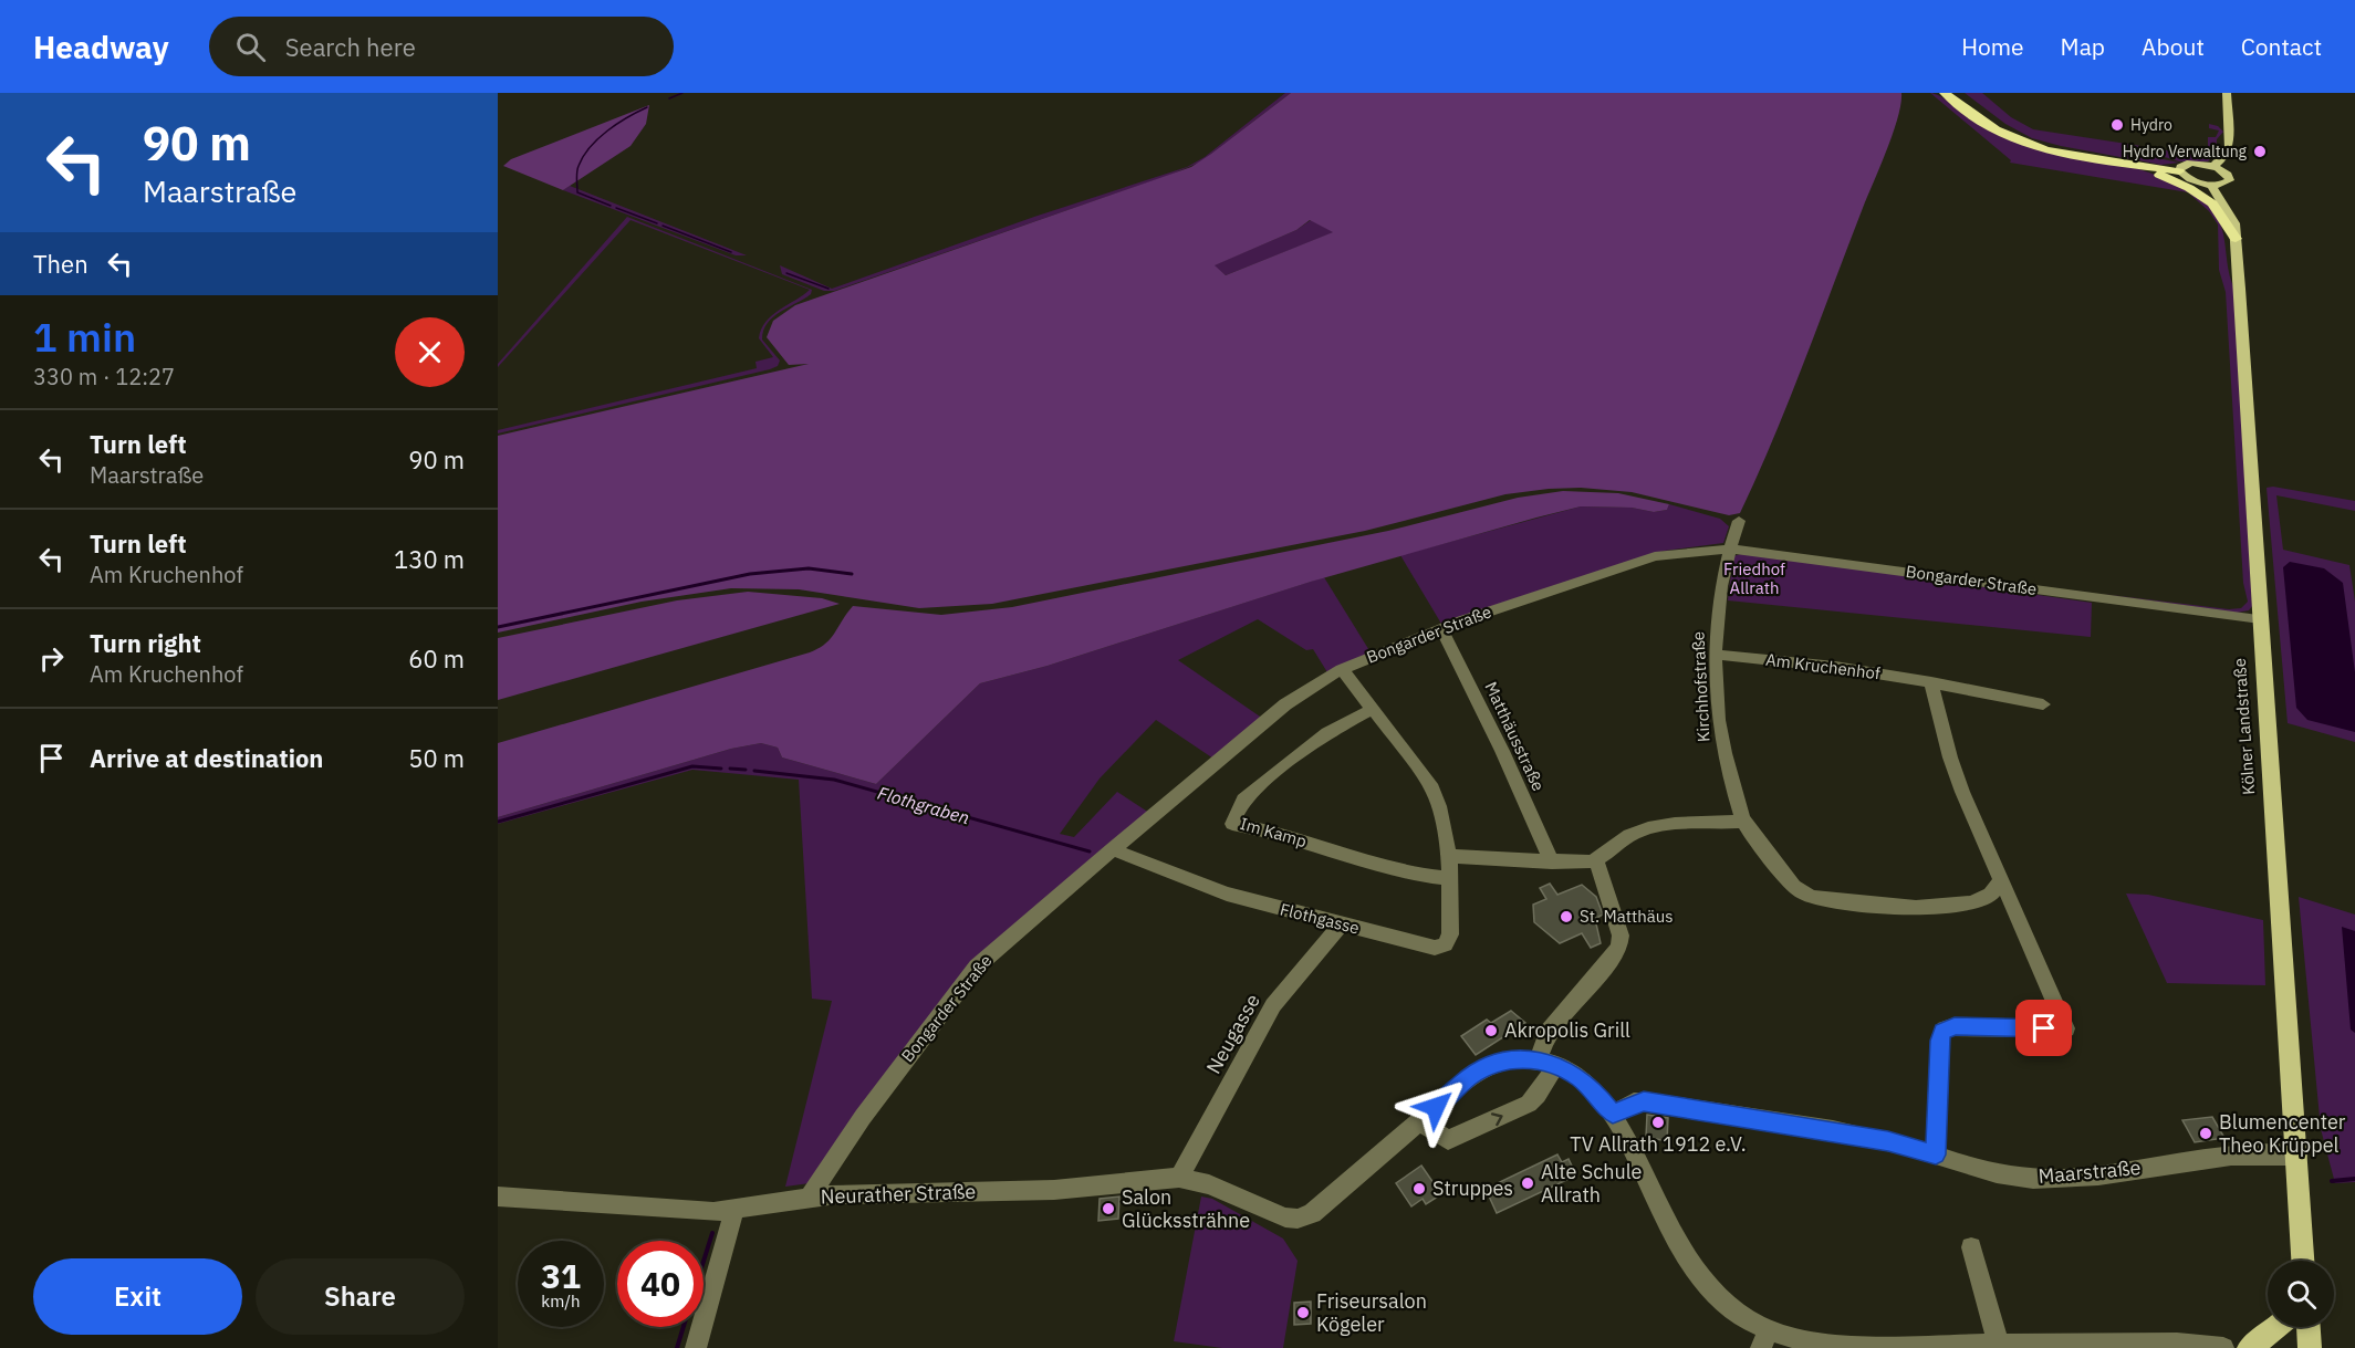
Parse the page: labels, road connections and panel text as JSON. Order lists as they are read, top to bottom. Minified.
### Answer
{"streets":{"main road":["Kölner Landstraße"],"street":["Bongarder Straße","Am Kruchenhof","Kirchhofstraße","Matthäusstraße","Im Kamp","Flothgasse","Neugasse","Maarstraße","Neurather Straße"]},"crossings":[["Bongarder Straße","Kirchhofstraße"],["Bongarder Straße","Kölner Landstraße"],["Bongarder Straße","Matthäusstraße"],["Bongarder Straße","Flothgasse"],["Bongarder Straße","Neurather Straße"],["Am Kruchenhof","Kirchhofstraße"],["Kölner Landstraße","Maarstraße"],["Im Kamp","Flothgasse"],["Flothgasse","Neugasse"],["Neugasse","Neurather Straße"]],"water":["Flothgraben"],"parks":["Friedhof Allrath"],"places":["Hydro","Hydro Verwaltung","St. Matthäus","Akropolis Grill","TV Allrath 1912 e.V.","Blumencenter Theo Krüppel","Alte Schule Allrath","Struppes","Salon Glückssträhne","Friseursalon Kögeler"],"page":{"header":"Headway","search":"Search here","nav":["Home","Map","About","Contact"],"turn":["90 m","Maarstraße"],"then":"Then","heading":["1 min","330 m · 12:27"],"list":[{"name":"Turn left","note":"Maarstraße","value":"90 m"},{"name":"Turn left","note":"Am Kruchenhof","value":"130 m"},{"name":"Turn right","note":"Am Kruchenhof","value":"60 m"},{"name":"Arrive at destination","value":"50 m"}],"speed":"31 km/h","limit":"40","buttons":["Exit","Share"]}}
